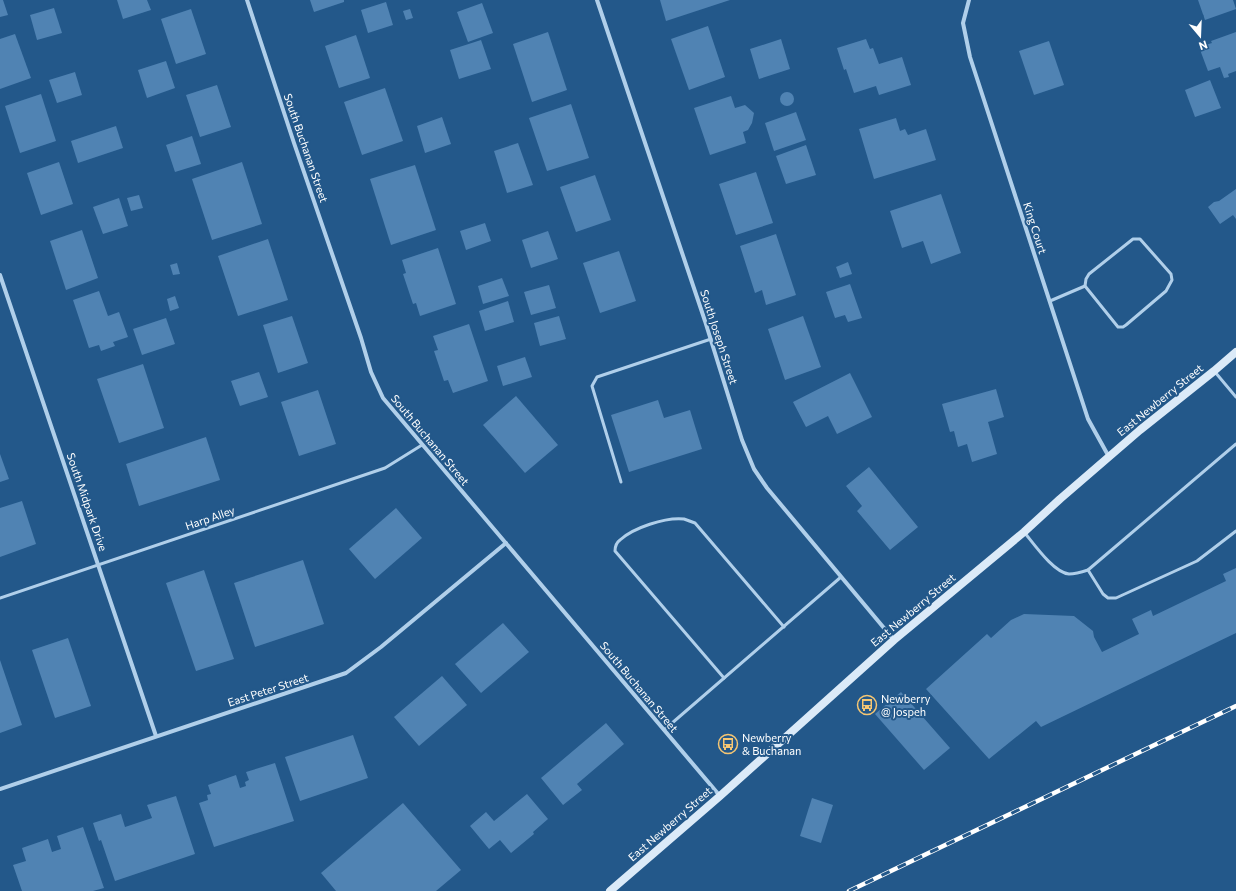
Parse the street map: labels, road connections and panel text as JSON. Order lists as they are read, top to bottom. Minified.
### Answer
{"streets":{"main road":["East Newberry Street"],"street":["South Buchanan Street","King Court","South Joseph Street","South Midpark Drive","East Peter Street"],"lane":["Harp Alley"]},"crossings":[["South Buchanan Street","East Newberry Street"],["South Buchanan Street","Harp Alley"],["South Buchanan Street","East Peter Street"],["King Court","East Newberry Street"],["South Joseph Street","East Newberry Street"],["South Midpark Drive","Harp Alley"],["South Midpark Drive","East Peter Street"]],"places":{"bus stop":["Newberry @ Jospeh","Newberry & Buchanan"]},"north":"bottom"}
